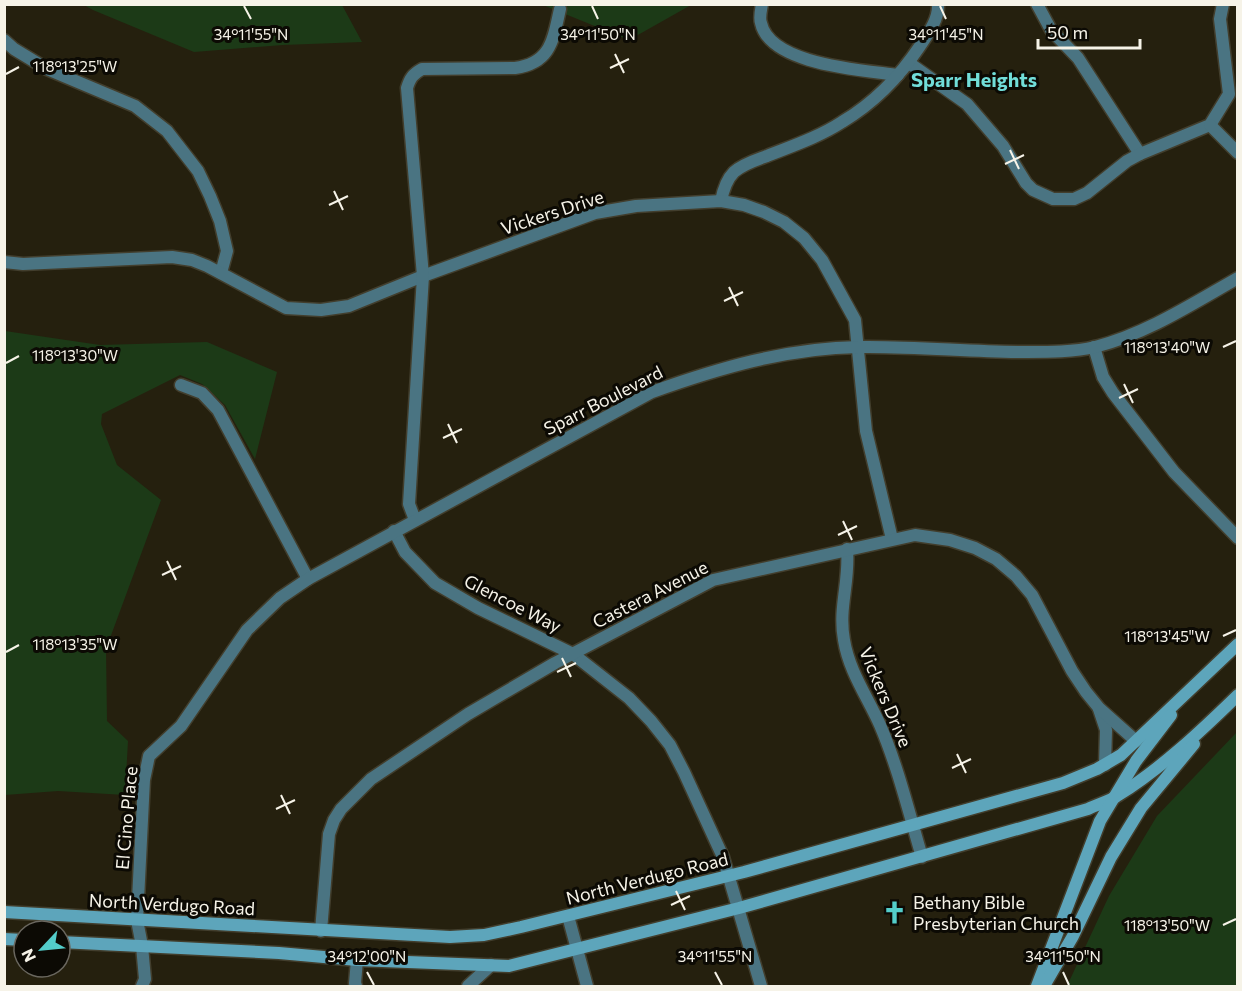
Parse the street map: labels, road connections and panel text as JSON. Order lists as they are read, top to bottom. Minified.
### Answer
{"streets":{"main road":["North Verdugo Road"],"street":["Vickers Drive","Sparr Boulevard","Castera Avenue","Glencoe Way","El Cino Place"]},"crossings":[["Vickers Drive","Sparr Boulevard"],["Vickers Drive","Castera Avenue"],["Vickers Drive","North Verdugo Road"],["Sparr Boulevard","Glencoe Way"],["Sparr Boulevard","El Cino Place"],["Castera Avenue","Glencoe Way"],["Castera Avenue","North Verdugo Road"],["Glencoe Way","North Verdugo Road"],["El Cino Place","North Verdugo Road"]],"districts":["Sparr Heights"],"places":{"church":["Bethany Bible Presbyterian Church"]},"scale_bar":"50 m","north":"bottom left","coordinates":["34°11'55\"N","34°11'50\"N","34°11'45\"N","118°13'25\"W","118°13'40\"W","118°13'30\"W","118°13'45\"W","118°13'35\"W","118°13'50\"W","34°12'00\"N"]}
